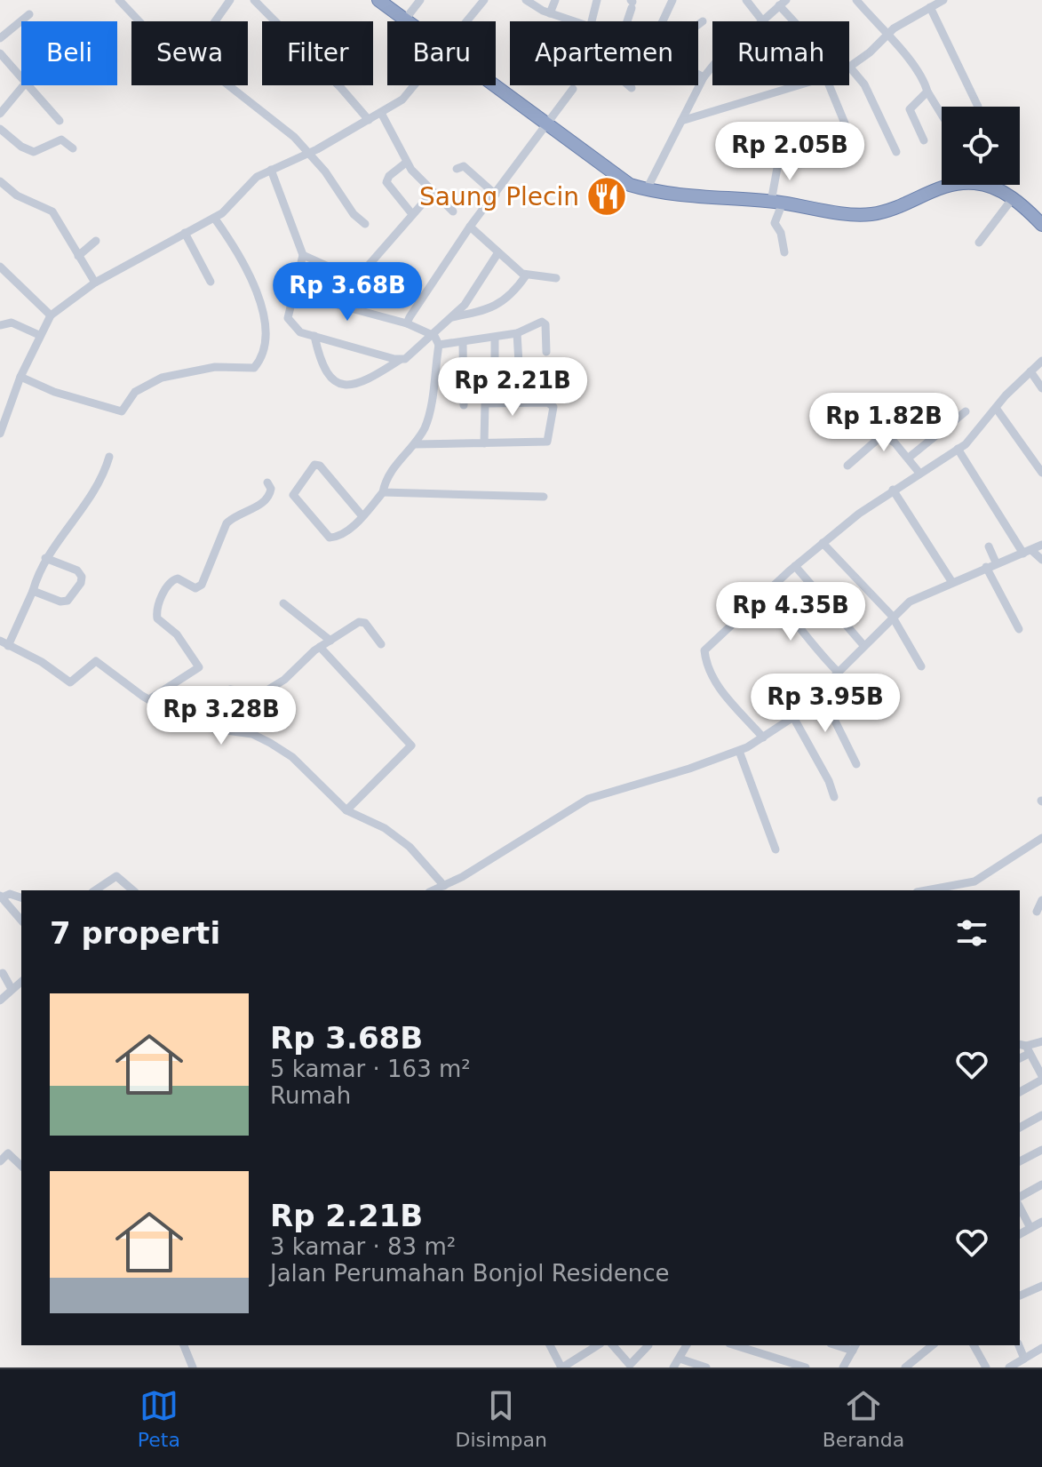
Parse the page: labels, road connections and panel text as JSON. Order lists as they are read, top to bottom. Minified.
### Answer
{"places":{"restaurant":["Saung Plecin"]},"page":{"chip":["Beli","Sewa","Filter","Baru","Apartemen","Rumah"],"price":["Rp 2.05B","Rp 3.68B","Rp 2.21B","Rp 1.82B","Rp 4.35B","Rp 3.95B","Rp 3.28B"],"heading":"7 properti","list":[{"name":"Rp 3.68B","note":"5 kamar · 163 m² · Rumah"},{"name":"Rp 2.21B","note":"3 kamar · 83 m² · Jalan Perumahan Bonjol Residence"}],"tabs":["Peta","Disimpan","Beranda"]}}
